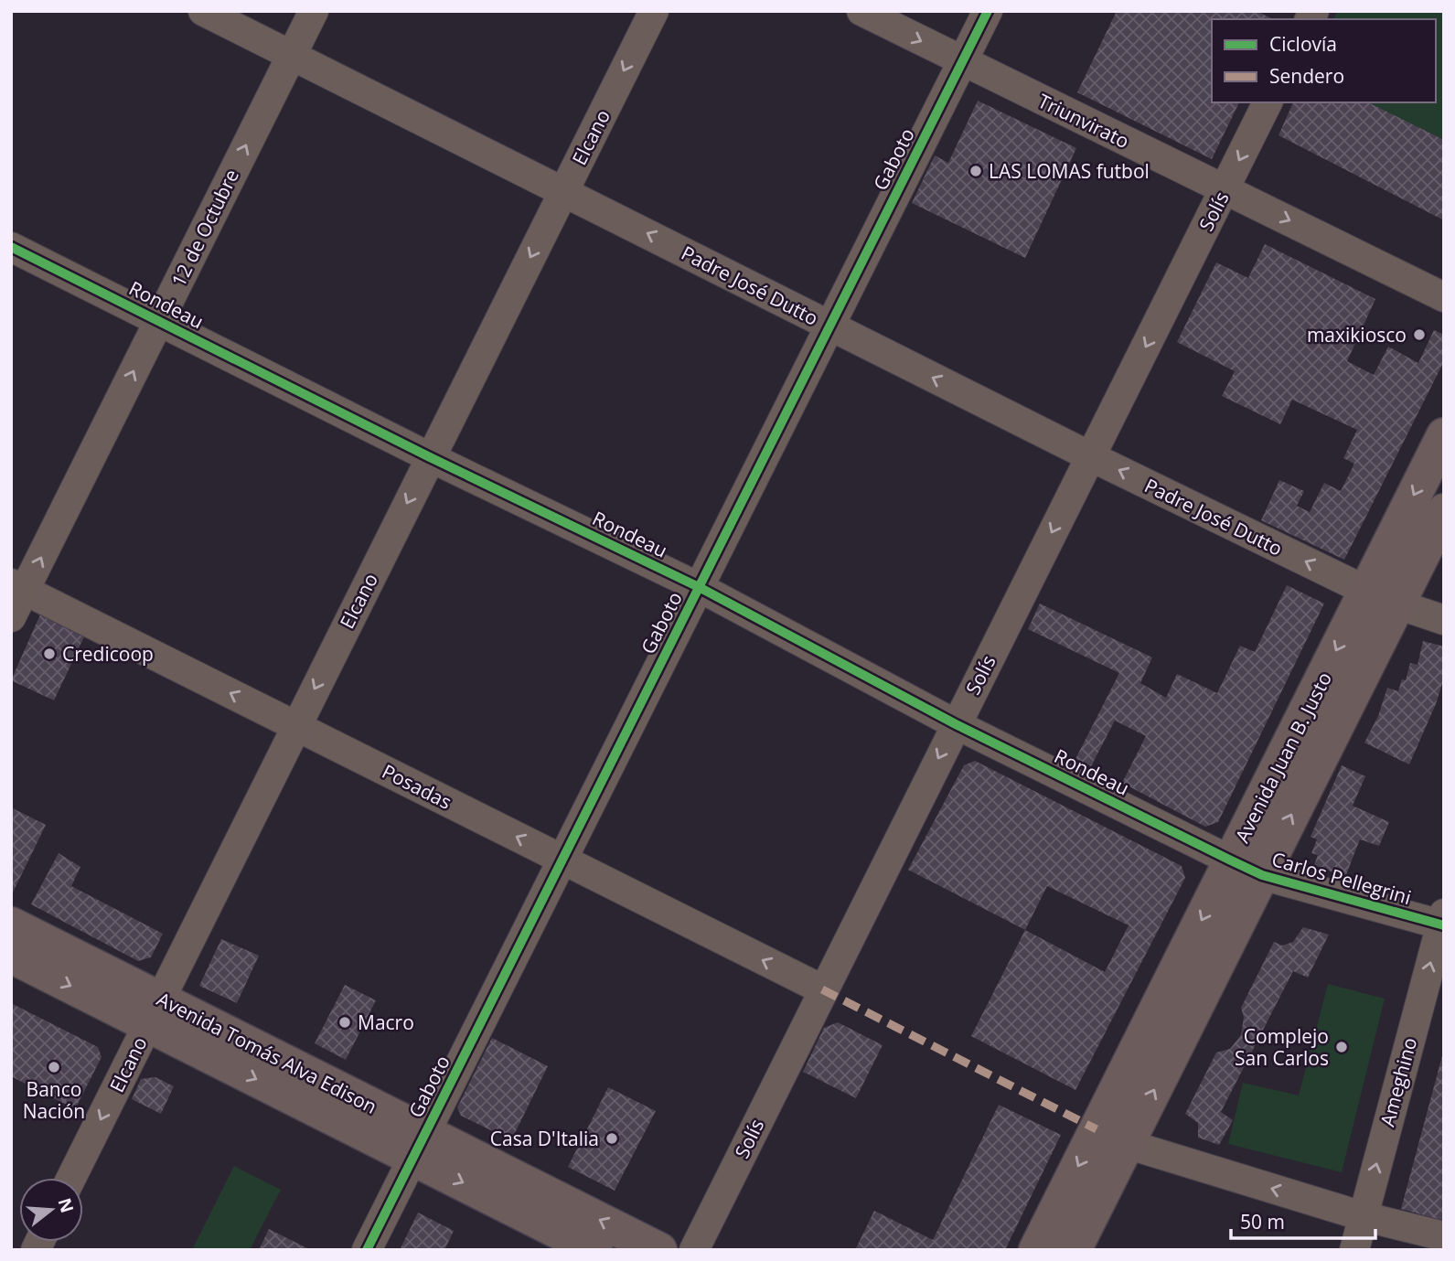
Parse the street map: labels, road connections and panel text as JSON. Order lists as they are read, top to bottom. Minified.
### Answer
{"streets":{"main road":["Avenida Juan B. Justo","Avenida Tomás Alva Edison"],"street":["Triunvirato","Elcano","Gaboto","Solís","12 de Octubre","Padre José Dutto","Rondeau","Posadas","Carlos Pellegrini","Ameghino"]},"crossings":[["Triunvirato","Gaboto"],["Triunvirato","Solís"],["Elcano","Padre José Dutto"],["Elcano","Rondeau"],["Elcano","Posadas"],["Elcano","Avenida Tomás Alva Edison"],["Gaboto","Padre José Dutto"],["Gaboto","Rondeau"],["Gaboto","Posadas"],["Gaboto","Avenida Tomás Alva Edison"],["Solís","Padre José Dutto"],["Solís","Rondeau"],["Solís","Posadas"],["12 de Octubre","Padre José Dutto"],["12 de Octubre","Rondeau"],["12 de Octubre","Posadas"],["Padre José Dutto","Avenida Juan B. Justo"],["Rondeau","Avenida Juan B. Justo"],["Rondeau","Carlos Pellegrini"],["Avenida Juan B. Justo","Carlos Pellegrini"],["Carlos Pellegrini","Ameghino"]],"one_way":["Triunvirato","Elcano","Solís","12 de Octubre","Padre José Dutto","Posadas","Ameghino"],"places":["LAS LOMAS futbol","maxikiosco","Credicoop","Macro","Complejo San Carlos","Banco Nación","Casa D'Italia"],"legend":["Ciclovía","Sendero"],"scale_bar":"50 m","north":"right"}
